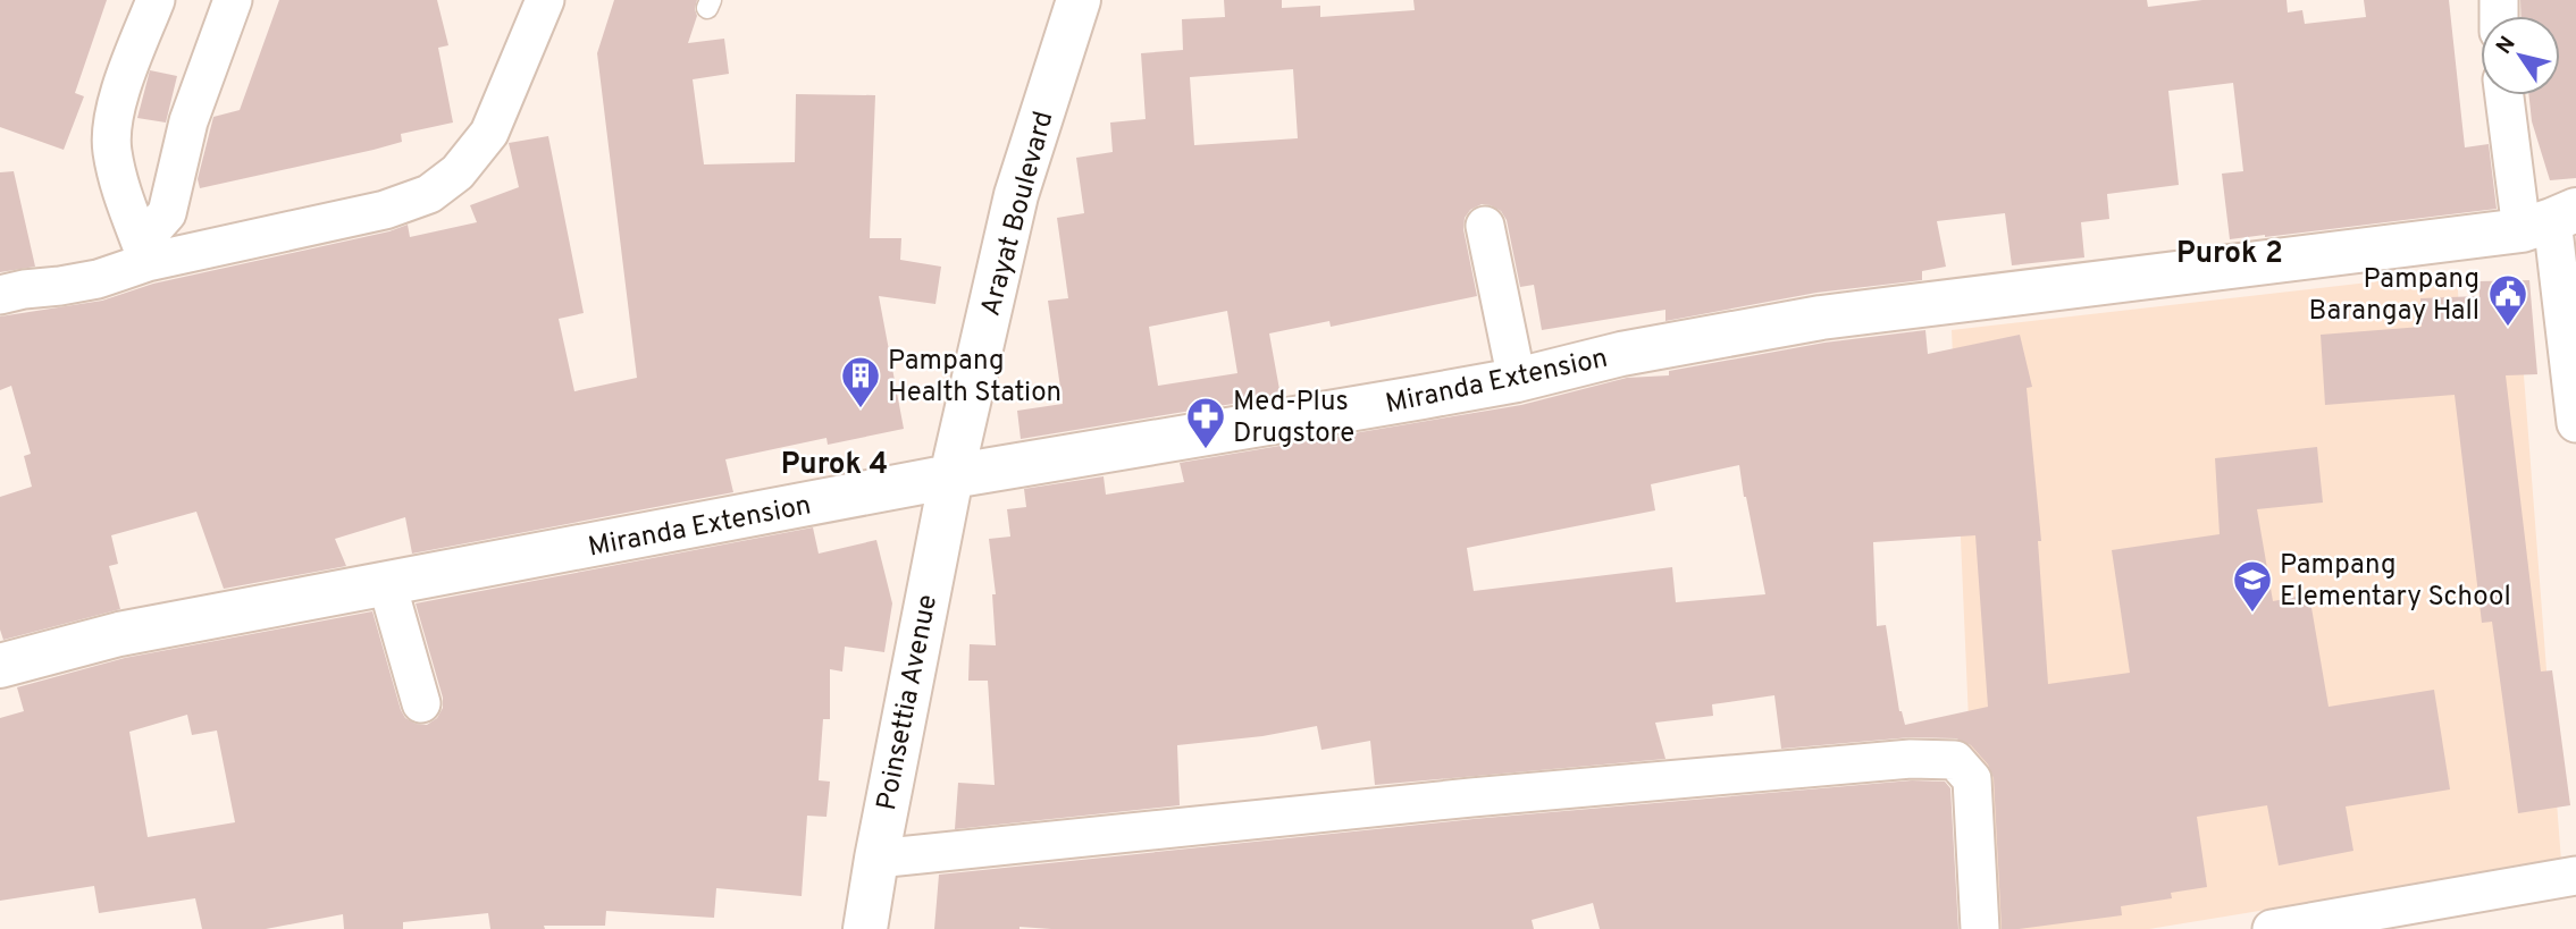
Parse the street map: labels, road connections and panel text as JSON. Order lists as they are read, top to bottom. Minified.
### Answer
{"streets":{"main road":["Arayat Boulevard","Miranda Extension","Poinsettia Avenue"]},"crossings":[["Arayat Boulevard","Miranda Extension"],["Arayat Boulevard","Poinsettia Avenue"],["Miranda Extension","Poinsettia Avenue"]],"districts":["Purok 2","Purok 4"],"places":{"public building":["Pampang Barangay Hall"],"building":["Pampang Health Station"],"pharmacy":["Med-Plus Drugstore"],"school or university":["Pampang Elementary School"]},"north":"top left"}
